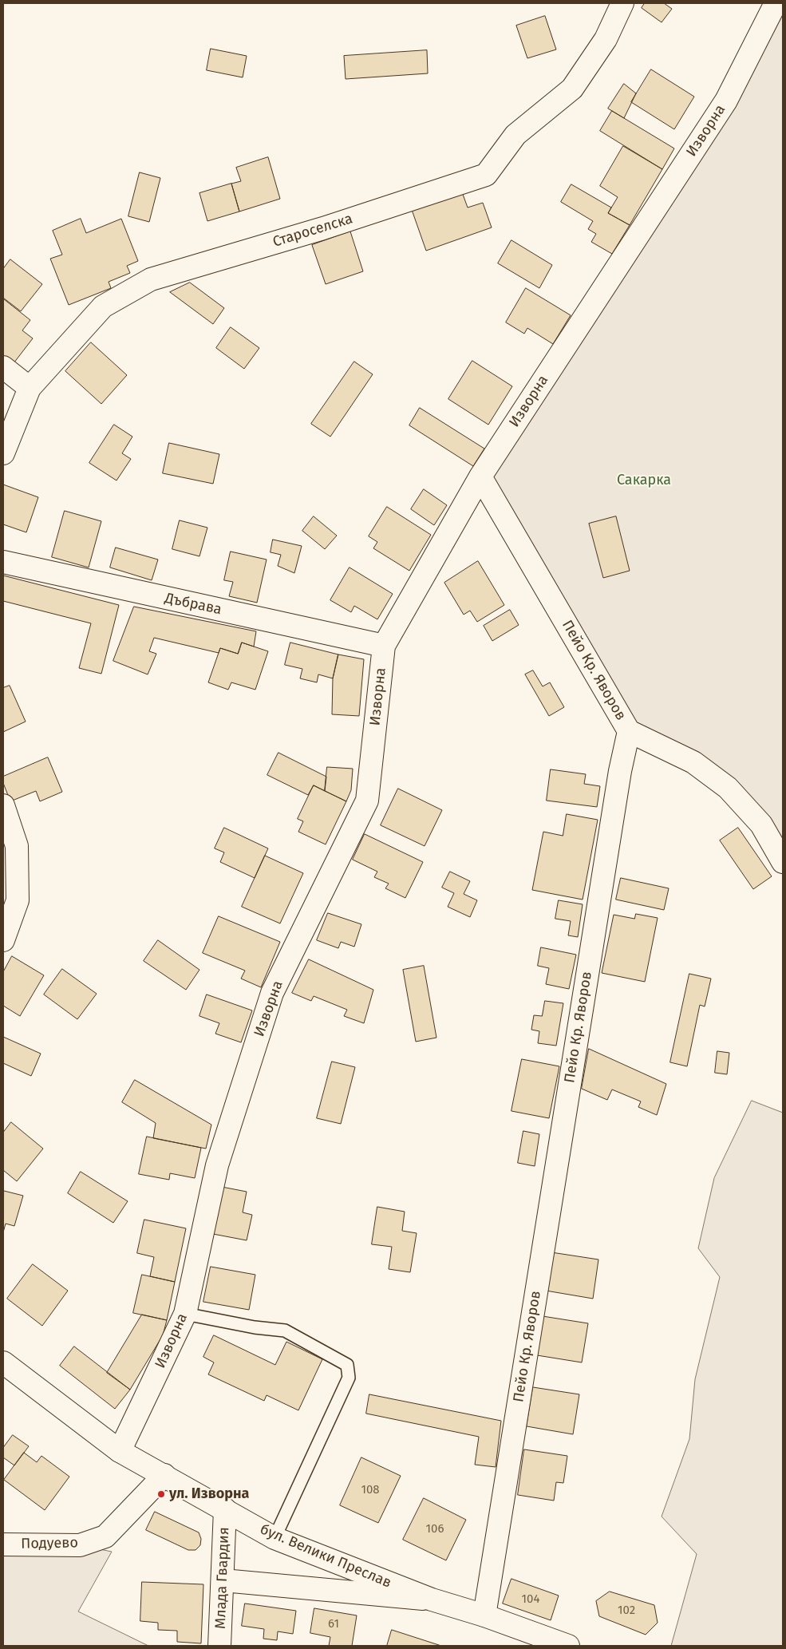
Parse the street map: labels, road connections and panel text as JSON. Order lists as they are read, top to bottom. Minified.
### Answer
{"streets":{"street":["Изворна","Староселска","Дъбрава","Пейо Кр. Яворов","Подуево","бул. Велики Преслав","Млада Гвардия"]},"crossings":[["Изворна","Дъбрава"],["Изворна","Пейо Кр. Яворов"],["Изворна","бул. Велики Преслав"],["Пейо Кр. Яворов","бул. Велики Преслав"],["Подуево","бул. Велики Преслав"],["бул. Велики Преслав","Млада Гвардия"]],"parks":["Сакарка"],"places":["ул. Изворна"],"house_numbers":["108","106","104","102","61"]}
